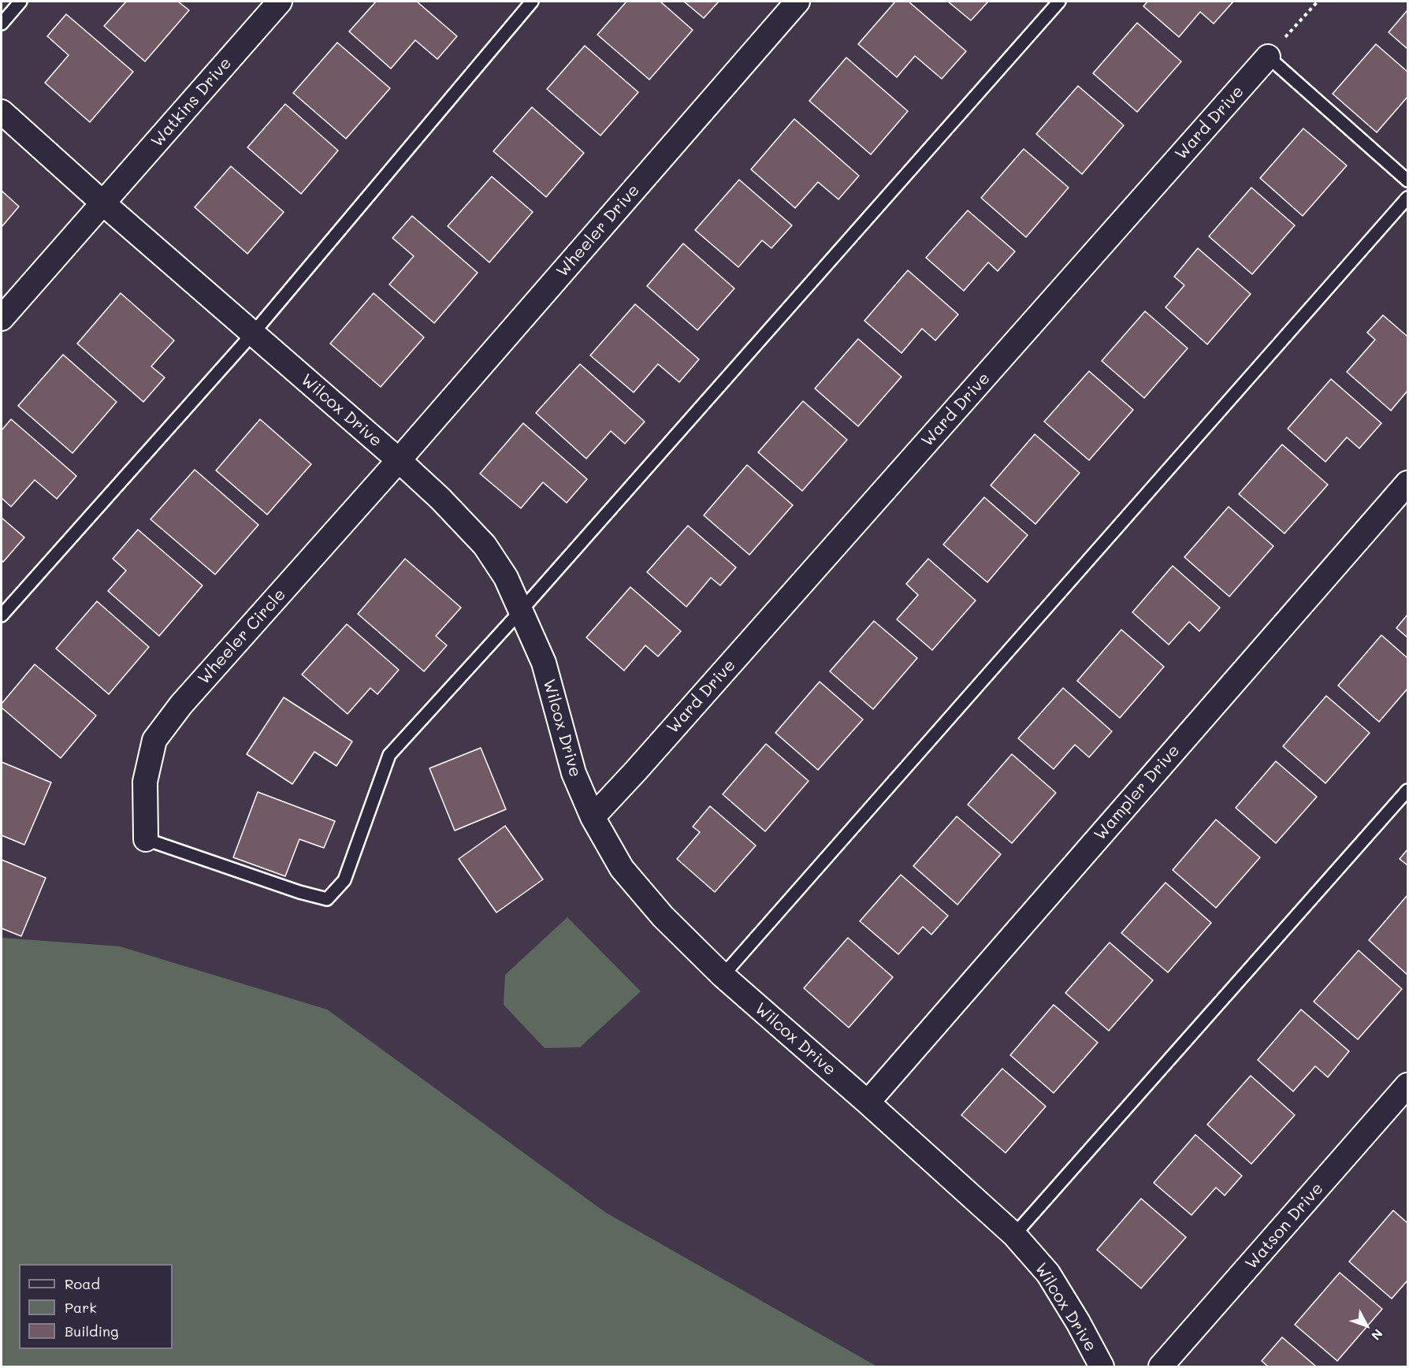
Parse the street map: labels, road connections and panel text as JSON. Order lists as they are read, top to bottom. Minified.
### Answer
{"streets":{"street":["Watkins Drive","Ward Drive","Wheeler Drive","Wilcox Drive","Wheeler Circle","Wampler Drive","Watson Drive"]},"crossings":[["Watkins Drive","Wilcox Drive"],["Ward Drive","Wilcox Drive"],["Wheeler Drive","Wilcox Drive"],["Wheeler Drive","Wheeler Circle"],["Wilcox Drive","Wheeler Circle"],["Wilcox Drive","Wampler Drive"]],"legend":["Road","Park","Building"],"north":"bottom right"}
